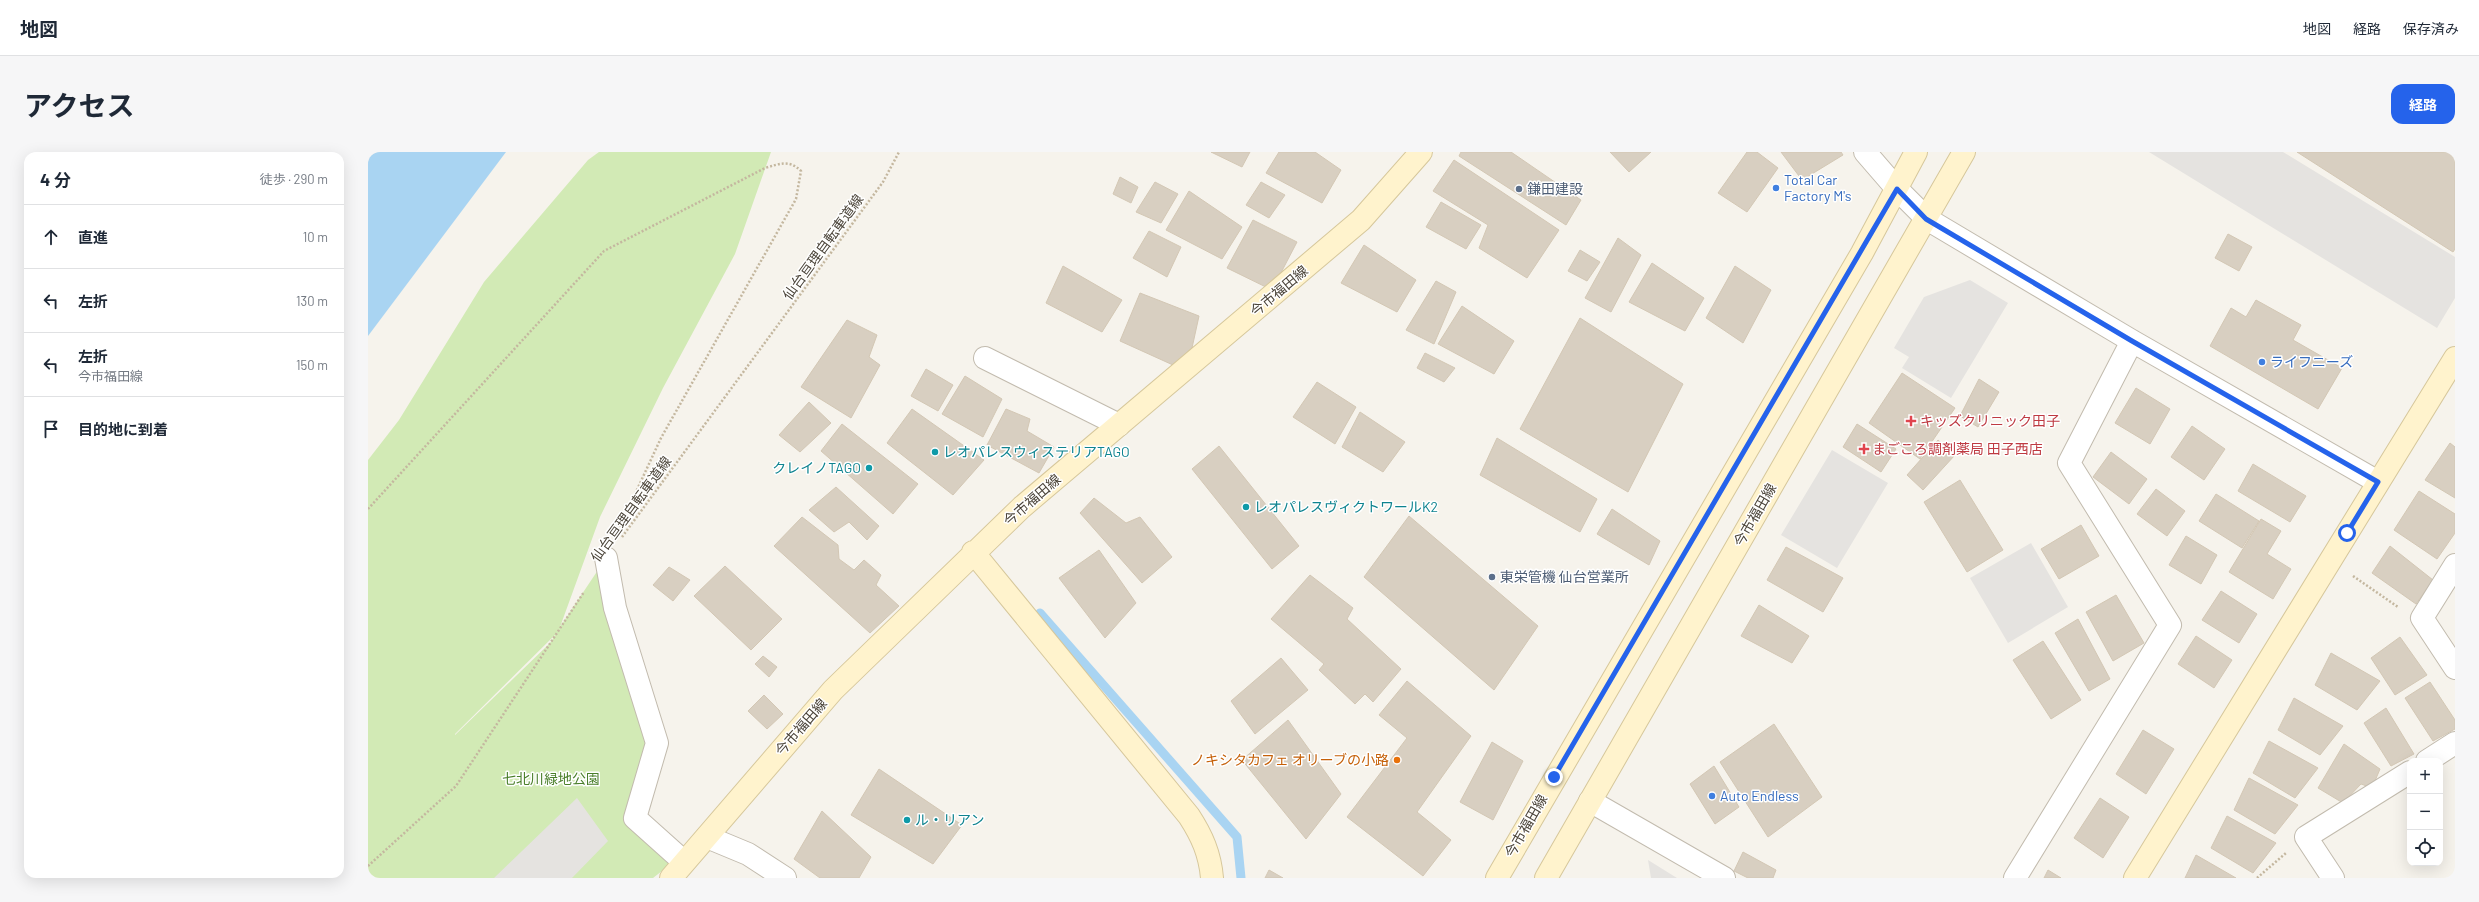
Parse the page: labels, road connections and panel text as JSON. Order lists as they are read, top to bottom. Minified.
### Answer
{"streets":{"main road":["今市福田線"],"path":["仙台亘理自転車道線"]},"parks":["七北川緑地公園"],"places":{"other":["Total Car Factory M's","鎌田建設","ライフニーズ","レオパレスウィステリアTAGO","クレイノTAGO","レオパレスヴィクトワールK2","東栄管機 仙台営業所","ノキシタカフェ オリーブの小路","Auto Endless","ル・リアン"],"health":["キッズクリニック田子","まごころ調剤薬局 田子西店"]},"page":{"header":"地図","nav":["地図","経路","保存済み"],"title":"アクセス","buttons":"経路","heading":["4 分","徒歩 · 290 m"],"list":[["直進","10 m"],["左折","130 m"],["左折","今市福田線","150 m"],"目的地に到着"],"map_buttons":["+","−"]}}
